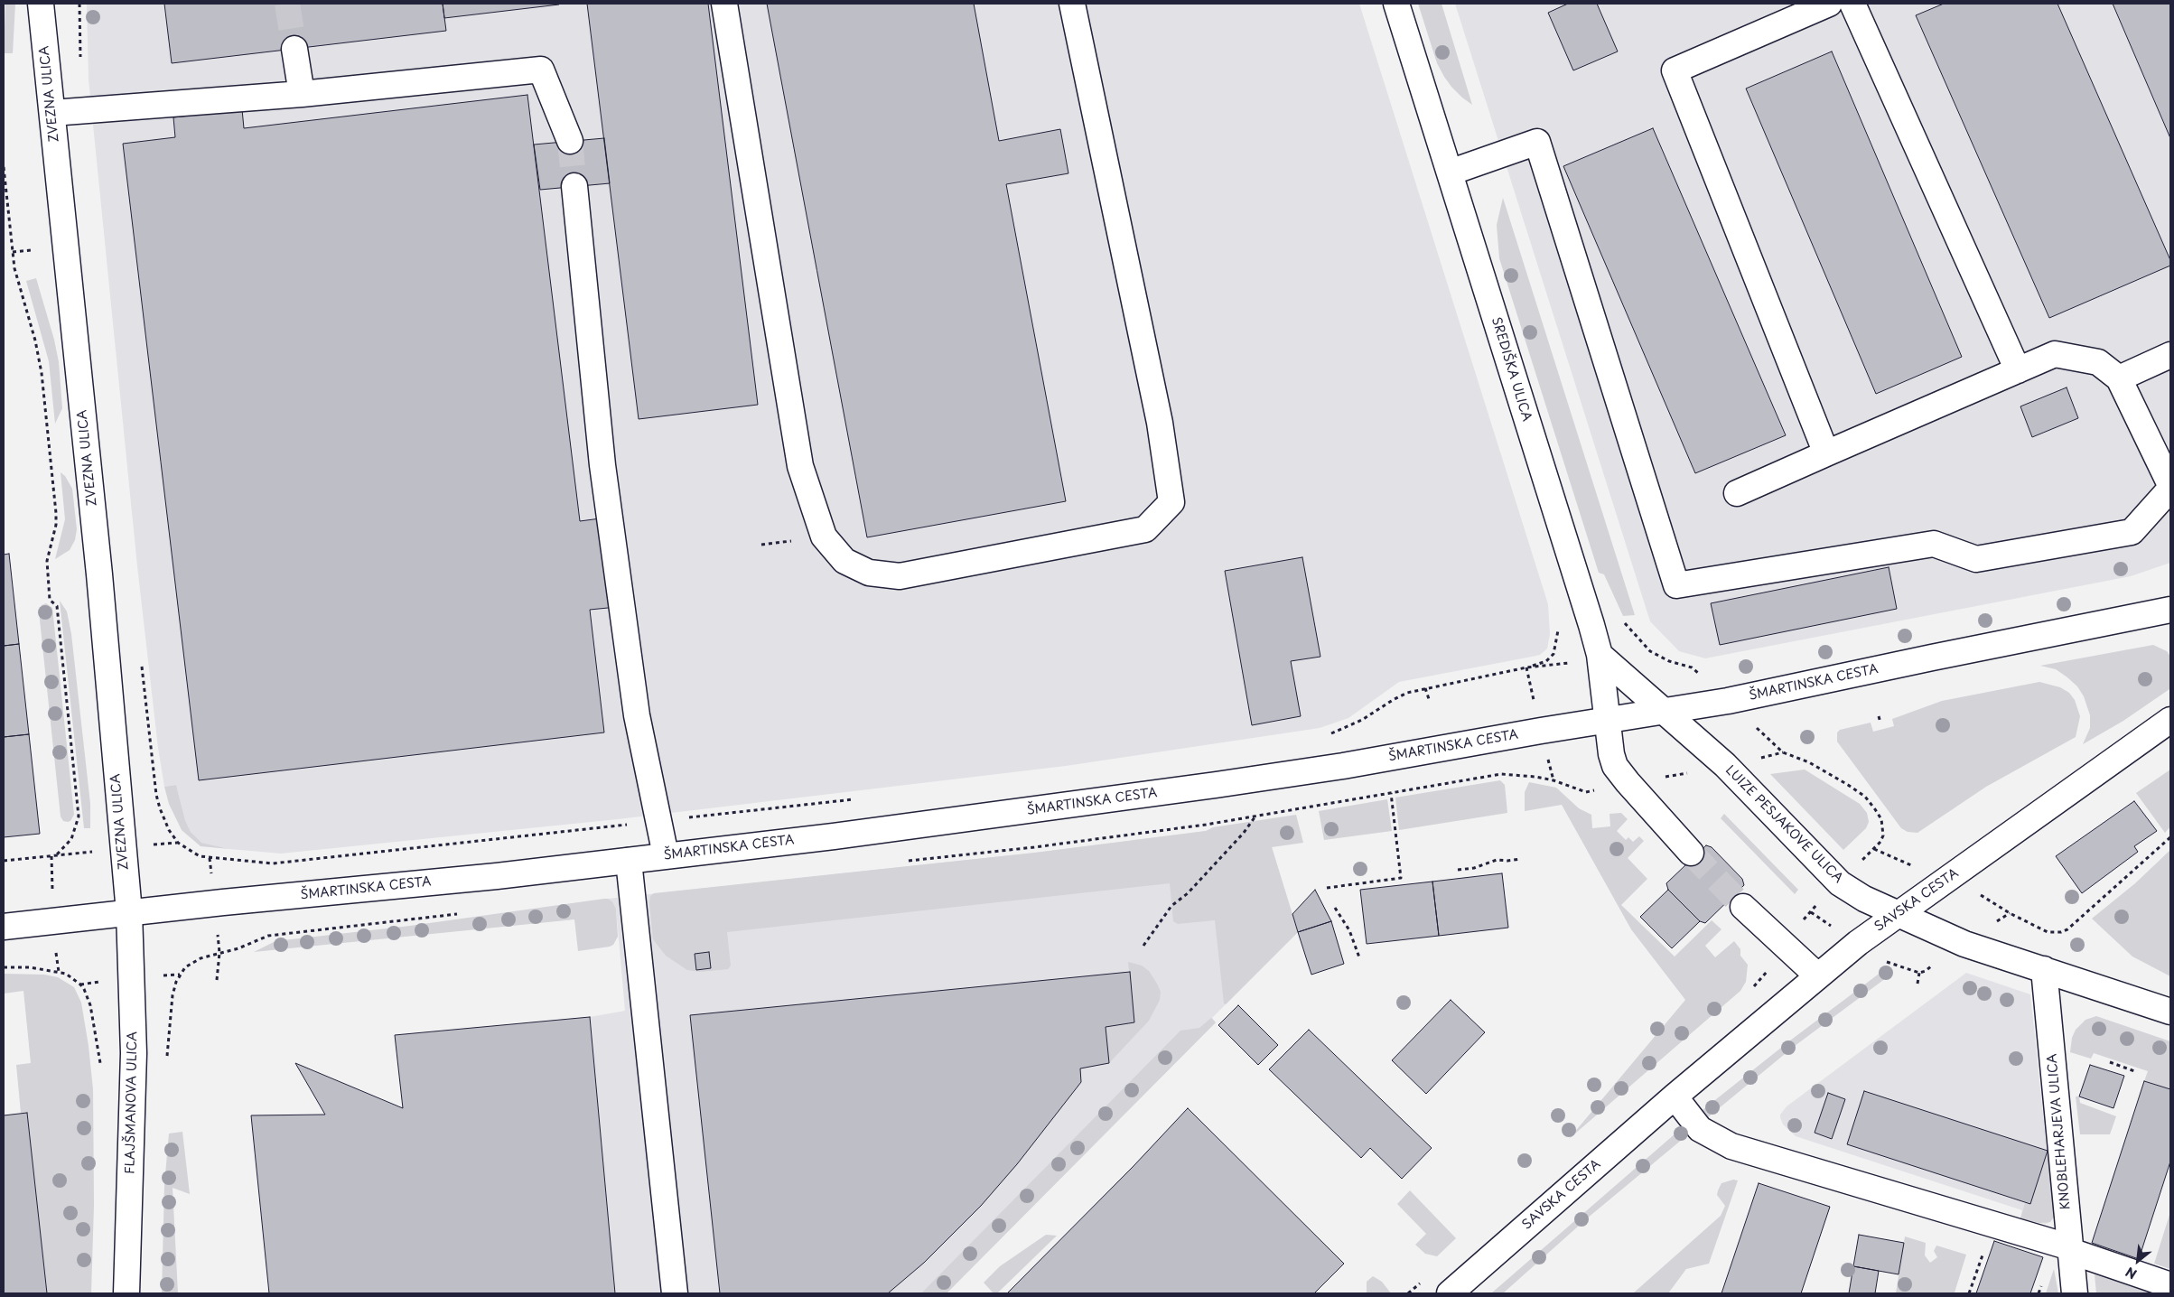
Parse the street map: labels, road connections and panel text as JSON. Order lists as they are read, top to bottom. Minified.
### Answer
{"streets":{"street":["ZVEZNA ULICA","SREDIŠKA ULICA","ŠMARTINSKA CESTA","LUIZE PESJAKOVE ULICA","SAVSKA CESTA","FLAJŠMANOVA ULICA","KNOBLEHARJEVA ULICA"]},"crossings":[["ZVEZNA ULICA","ŠMARTINSKA CESTA"],["ZVEZNA ULICA","FLAJŠMANOVA ULICA"],["SREDIŠKA ULICA","ŠMARTINSKA CESTA"],["ŠMARTINSKA CESTA","LUIZE PESJAKOVE ULICA"],["ŠMARTINSKA CESTA","FLAJŠMANOVA ULICA"],["LUIZE PESJAKOVE ULICA","SAVSKA CESTA"],["LUIZE PESJAKOVE ULICA","KNOBLEHARJEVA ULICA"]],"north":"bottom left"}
